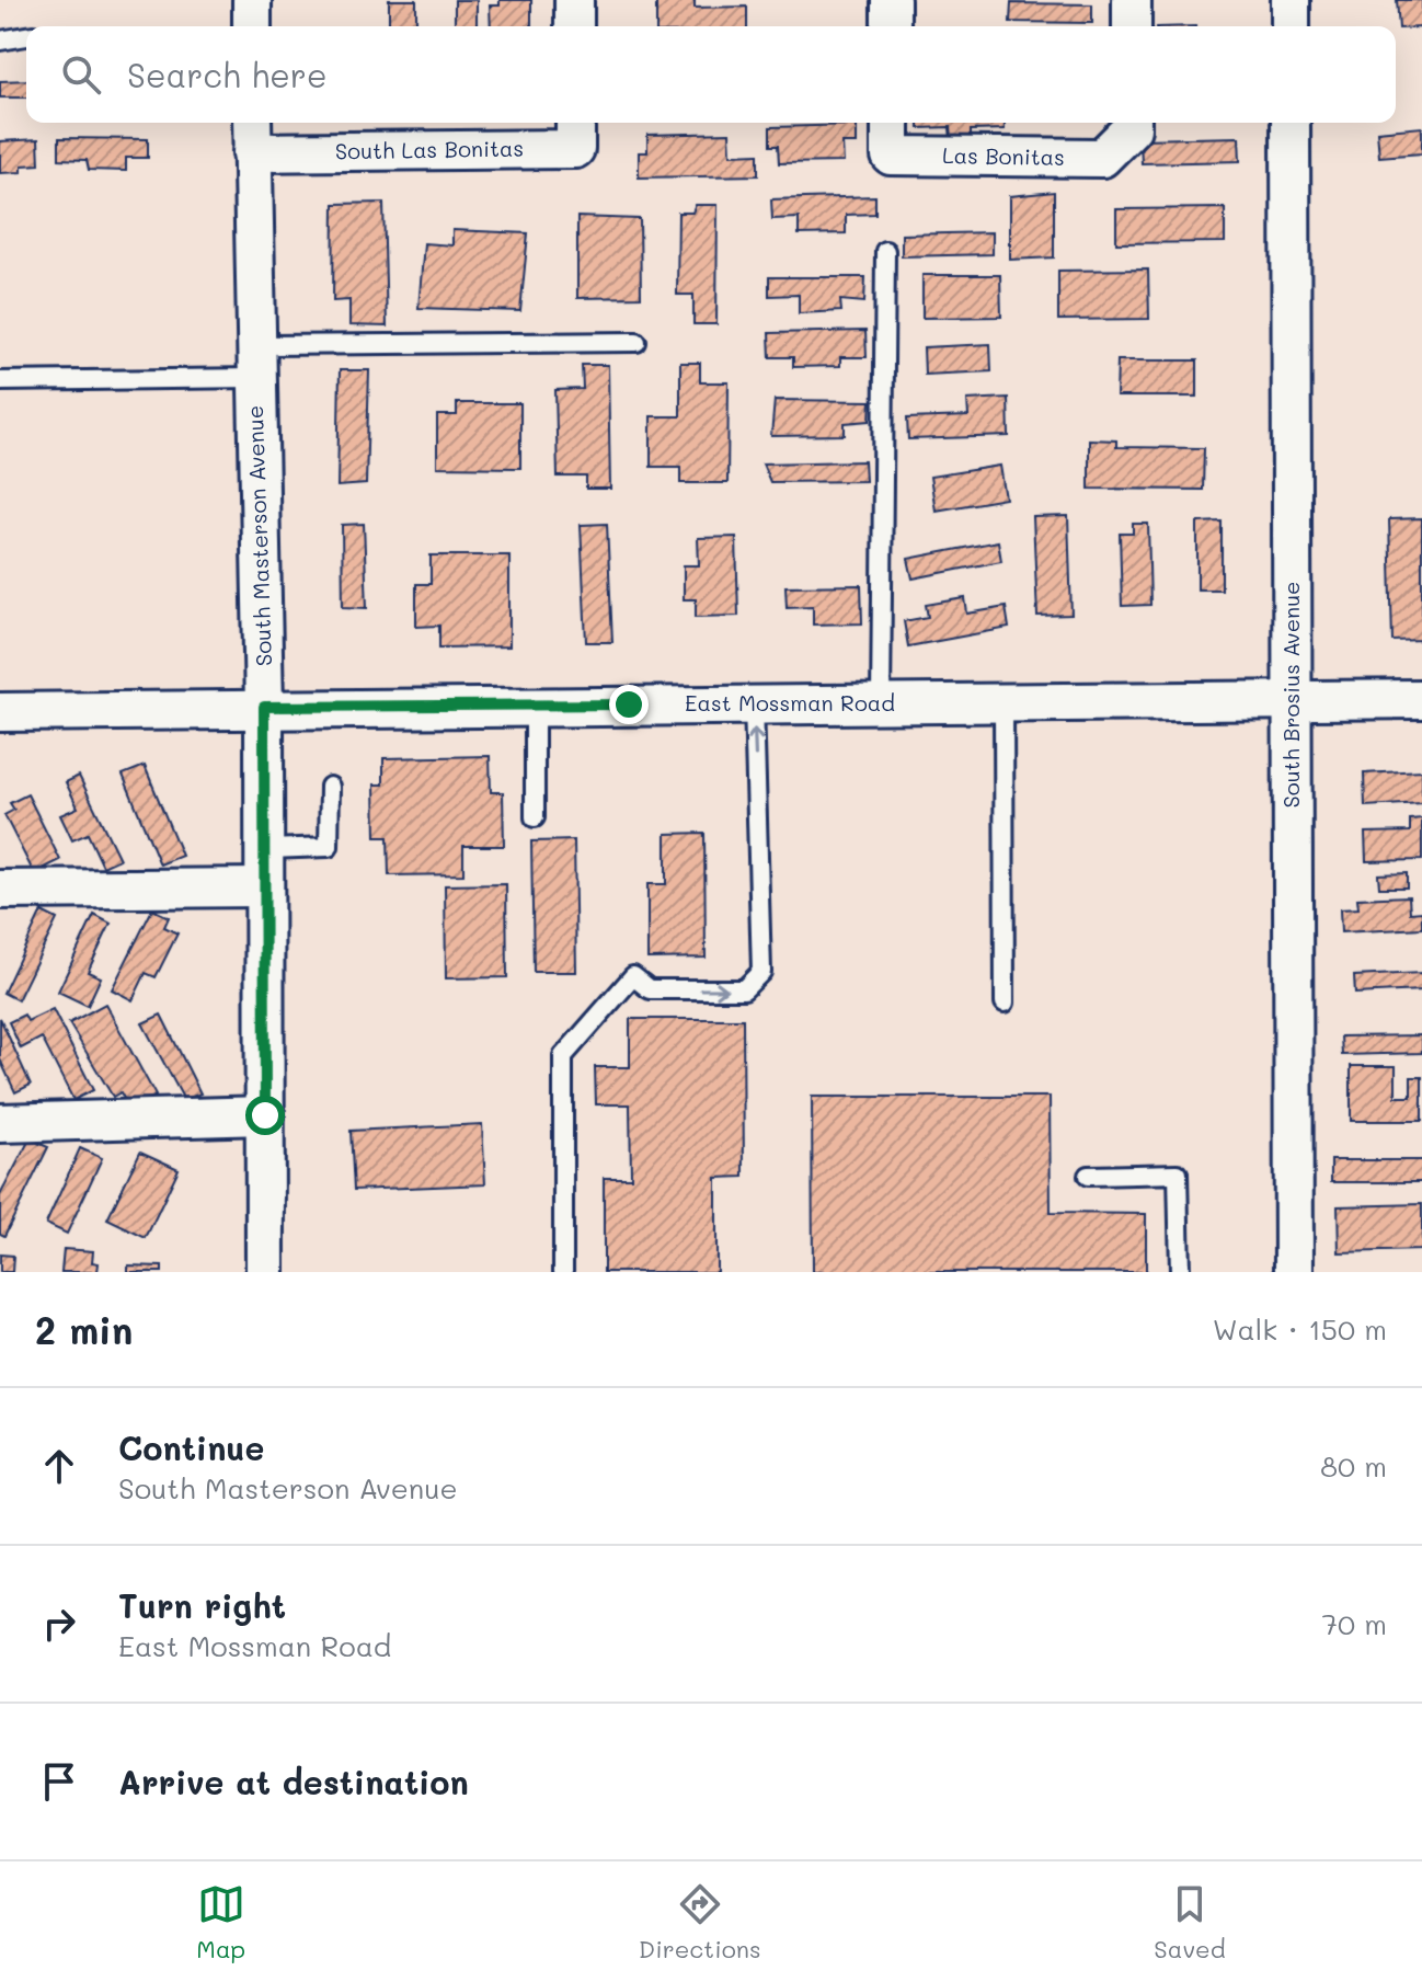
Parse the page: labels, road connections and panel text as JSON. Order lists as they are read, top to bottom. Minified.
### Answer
{"streets":{"street":["South Las Bonitas","Las Bonitas","South Masterson Avenue","South Brosius Avenue","East Mossman Road"]},"crossings":[["South Las Bonitas","South Masterson Avenue"],["South Masterson Avenue","East Mossman Road"],["South Brosius Avenue","East Mossman Road"]],"page":{"search":"Search here","heading":["2 min","Walk · 150 m"],"list":[["Continue","South Masterson Avenue","80 m"],["Turn right","East Mossman Road","70 m"],"Arrive at destination"],"nav":["Map","Directions","Saved"]}}
